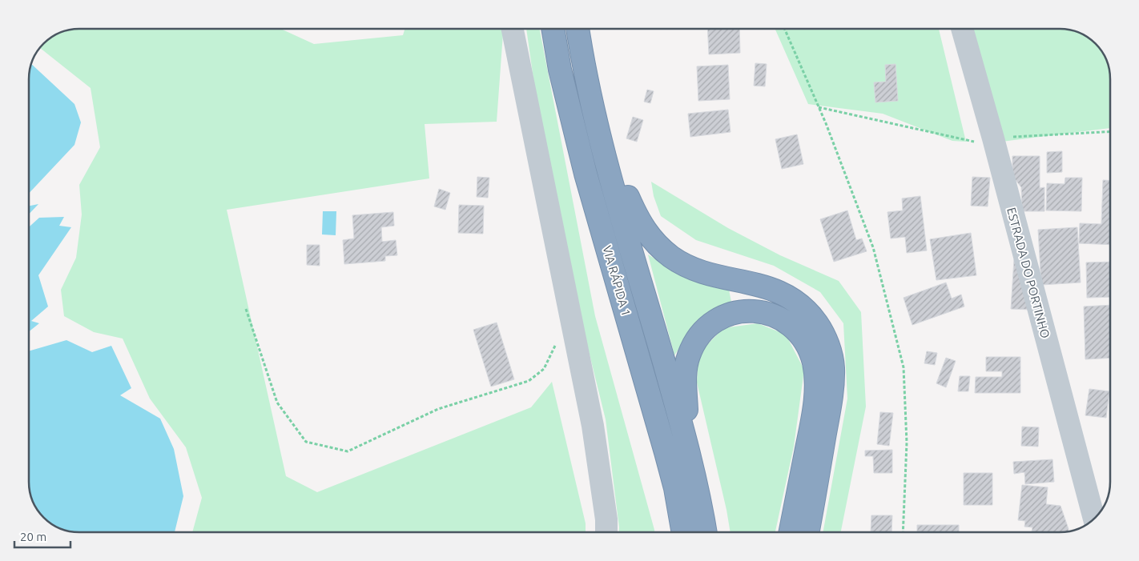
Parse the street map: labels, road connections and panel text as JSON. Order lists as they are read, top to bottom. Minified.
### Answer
{"streets":{"highway":["VIA RÁPIDA 1"],"street":["ESTRADA DO PORTINHO"]},"scale_bar":"20 m"}
